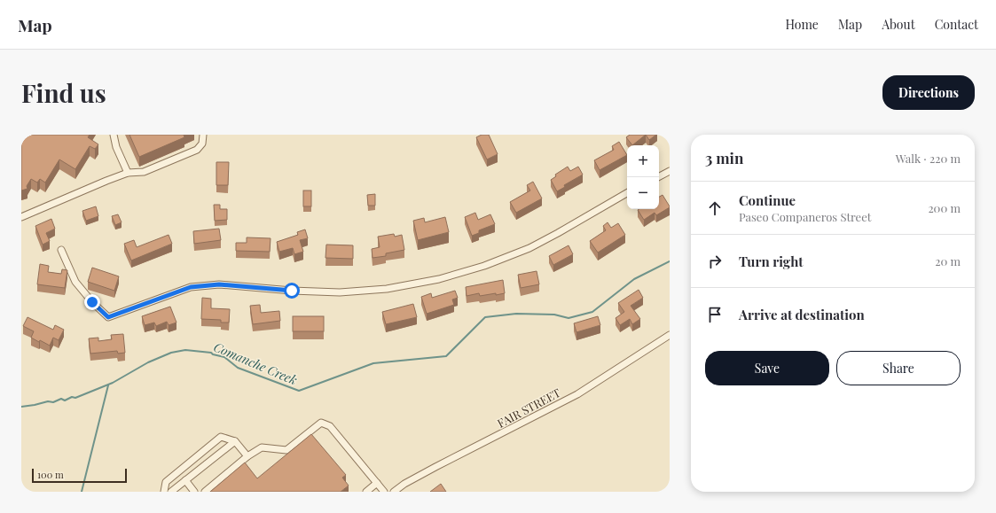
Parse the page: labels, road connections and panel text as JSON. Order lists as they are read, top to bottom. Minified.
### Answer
{"streets":{"street":["FAIR STREET"]},"water":["Comanche Creek"],"scale_bar":"100 m","page":{"header":"Map","nav":["Home","Map","About","Contact"],"buttons":["Directions",["Save","Share"]],"title":"Find us","heading":["3 min","Walk · 220 m"],"map_buttons":["+","−"],"list":[["Continue","Paseo Companeros Street","200 m"],["Turn right","20 m"],"Arrive at destination"],"scale":"100 m"}}
